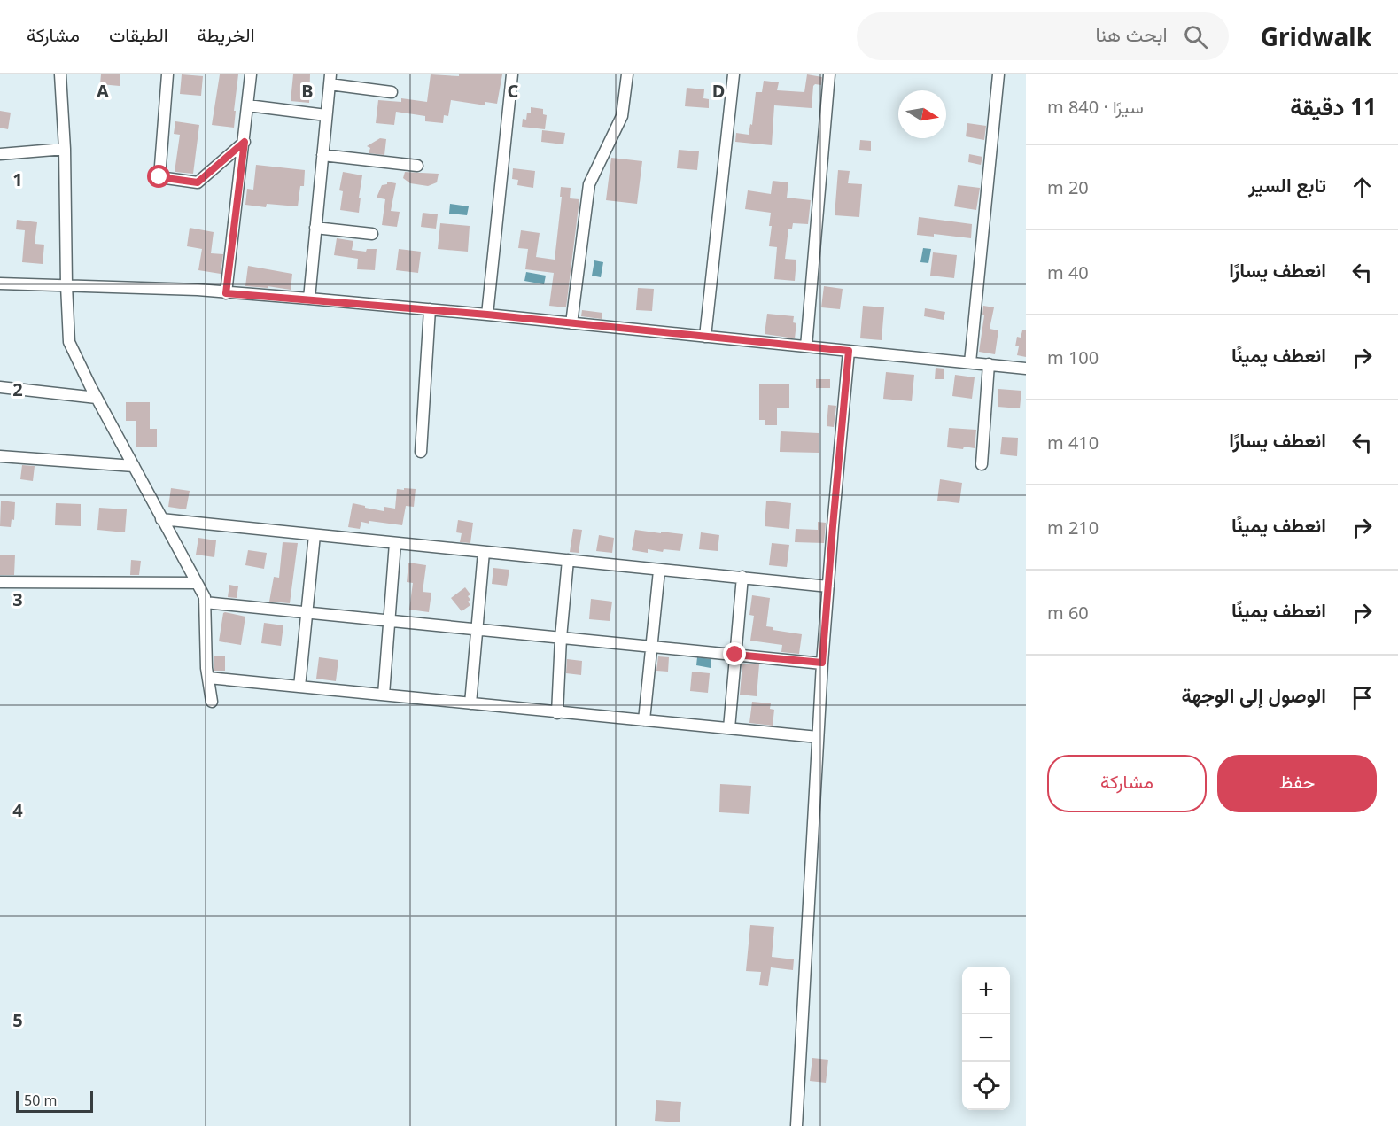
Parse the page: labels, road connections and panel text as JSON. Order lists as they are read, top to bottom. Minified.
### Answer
{"scale_bar":"50 m","north":"right","page":{"header":"Gridwalk","search":"ابحث هنا","nav":["الخريطة","الطبقات","مشاركة"],"heading":["11 دقيقة","سيرًا · 840 m"],"list":[["تابع السير","20 m"],["انعطف يسارًا","40 m"],["انعطف يمينًا","100 m"],["انعطف يسارًا","410 m"],["انعطف يمينًا","210 m"],["انعطف يمينًا","60 m"],"الوصول إلى الوجهة"],"buttons":["حفظ","مشاركة"],"map_buttons":["+","−"],"scale":"50 m"},"grid":{"columns":["A","B","C","D"],"rows":["1","2","3","4","5"]}}
